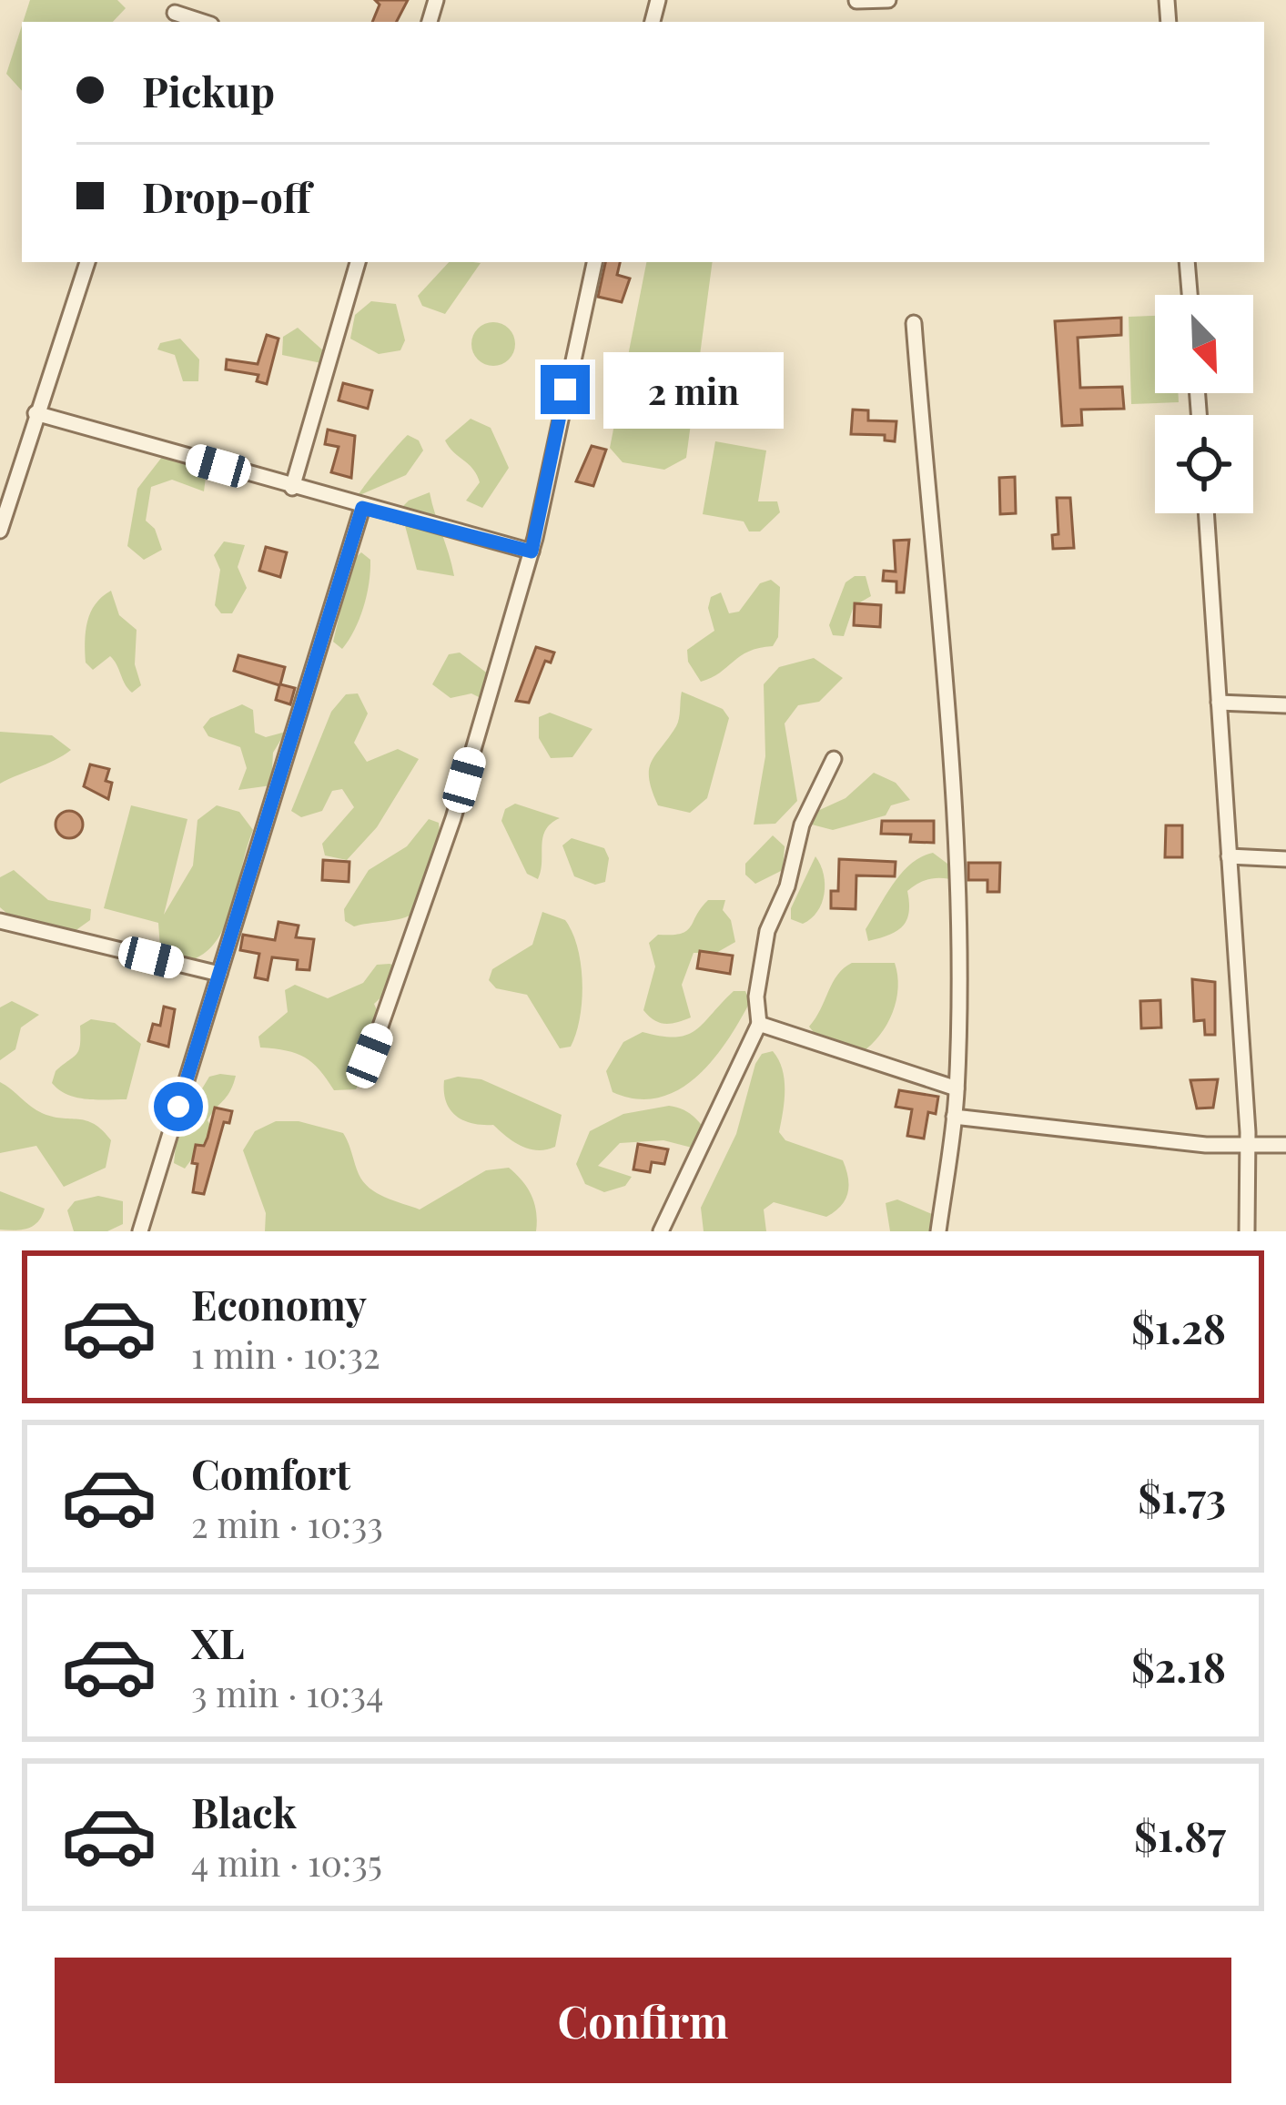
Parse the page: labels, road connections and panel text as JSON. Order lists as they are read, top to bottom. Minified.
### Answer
{"north":"bottom right","page":{"banner":["Pickup","Drop-off"],"bubble":"2 min","list":[{"name":"Economy","note":"1 min · 10:32","value":"$1.28"},{"name":"Comfort","note":"2 min · 10:33","value":"$1.73"},{"name":"XL","note":"3 min · 10:34","value":"$2.18"},{"name":"Black","note":"4 min · 10:35","value":"$1.87"}],"buttons":"Confirm"}}
